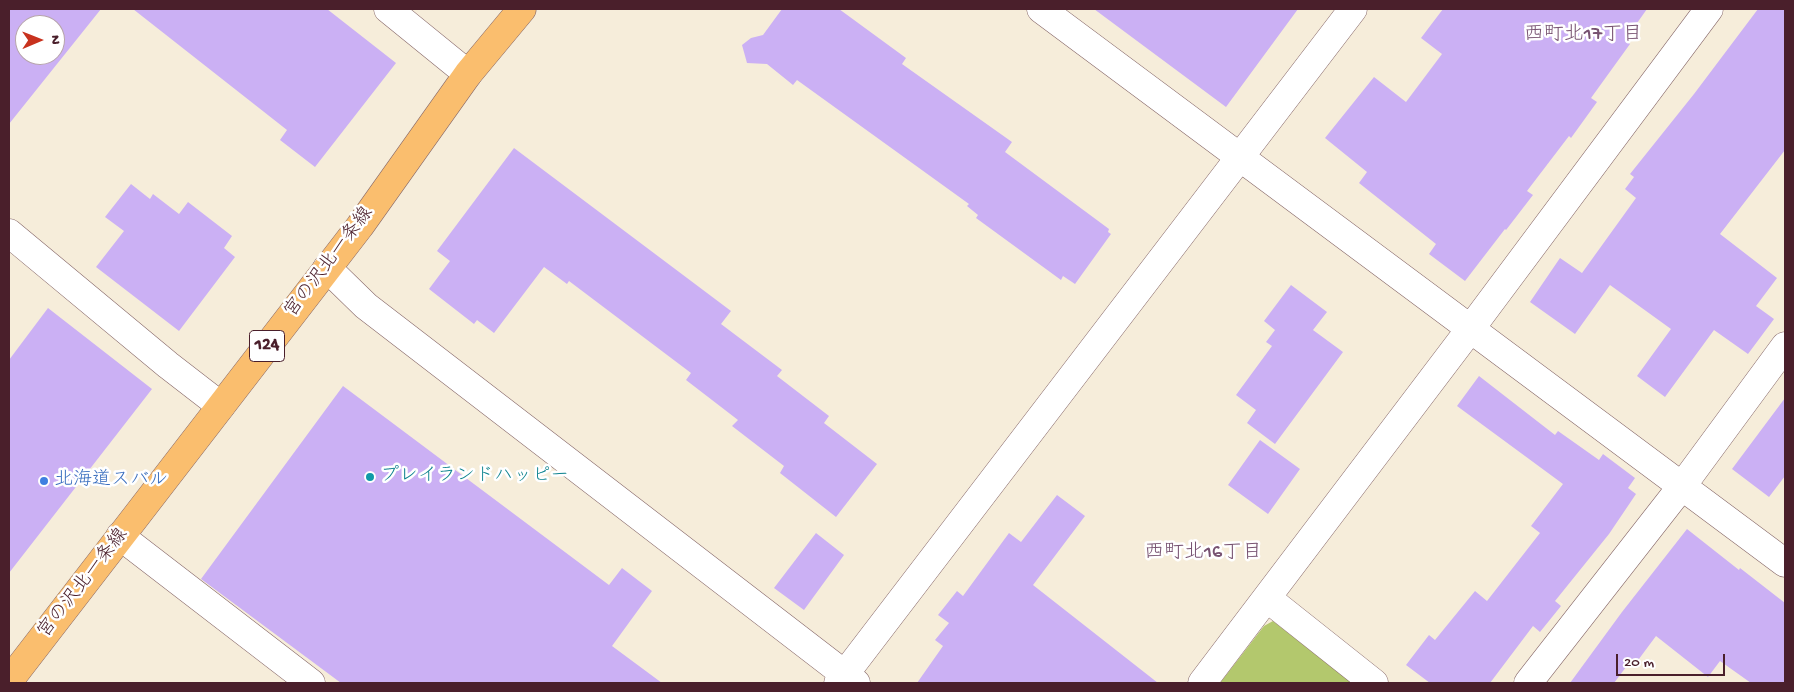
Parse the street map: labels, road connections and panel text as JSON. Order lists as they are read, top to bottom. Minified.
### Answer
{"streets":{"main road":["宮の沢北一条線","124"]},"districts":["西町北17丁目","西町北16丁目"],"places":["プレイランドハッピー","北海道スバル"],"scale_bar":"20 m","north":"right"}
